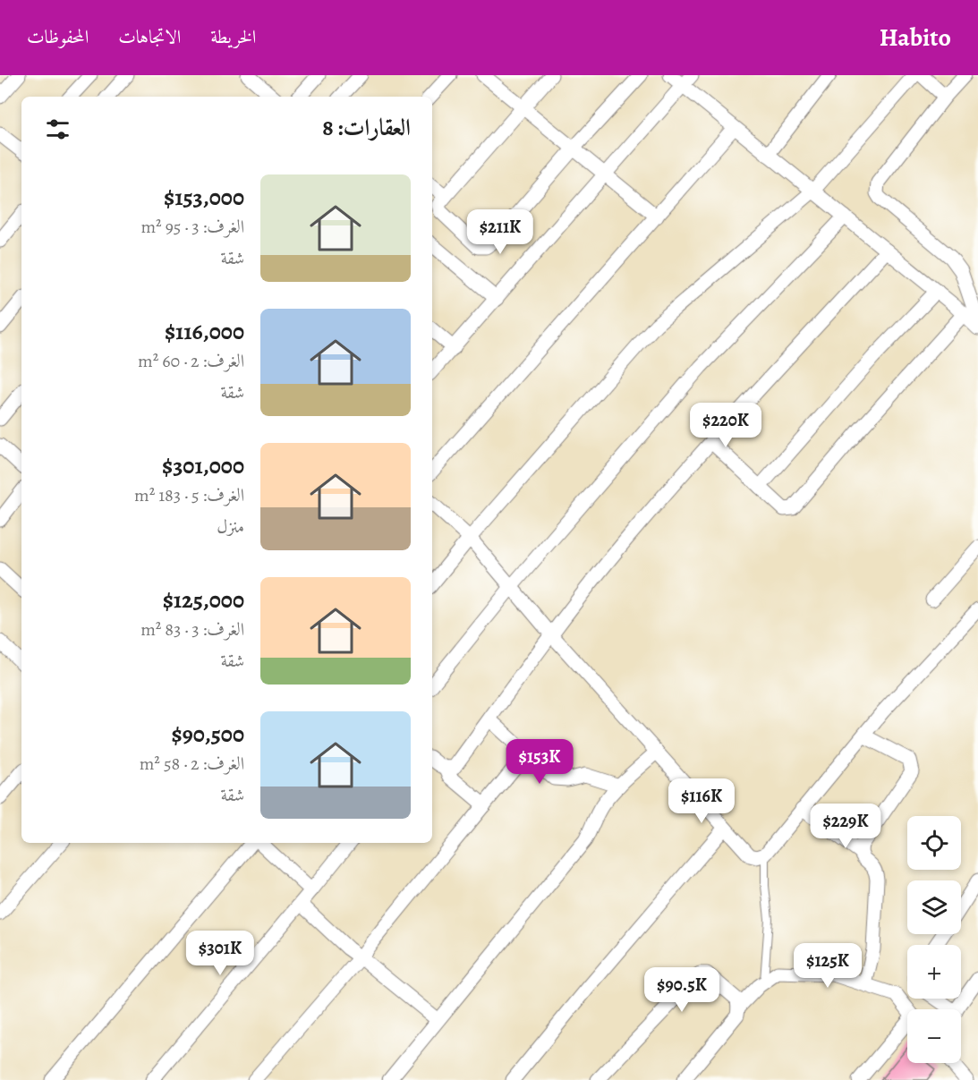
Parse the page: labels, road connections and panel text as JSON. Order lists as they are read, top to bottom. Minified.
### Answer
{"page":{"header":"Habito","nav":["الخريطة","الاتجاهات","المحفوظات"],"heading":"العقارات: 8","list":[{"name":"$153,000","note":"الغرف: 3 · 95 m² · شقة"},{"name":"$116,000","note":"الغرف: 2 · 60 m² · شقة"},{"name":"$301,000","note":"الغرف: 5 · 183 m² · منزل"},{"name":"$125,000","note":"الغرف: 3 · 83 m² · شقة"},{"name":"$90,500","note":"الغرف: 2 · 58 m² · شقة"}],"price":["$211K","$220K","$153K","$116K","$229K","$301K","$125K","$90.5K"],"map_buttons":["+","−"]}}
